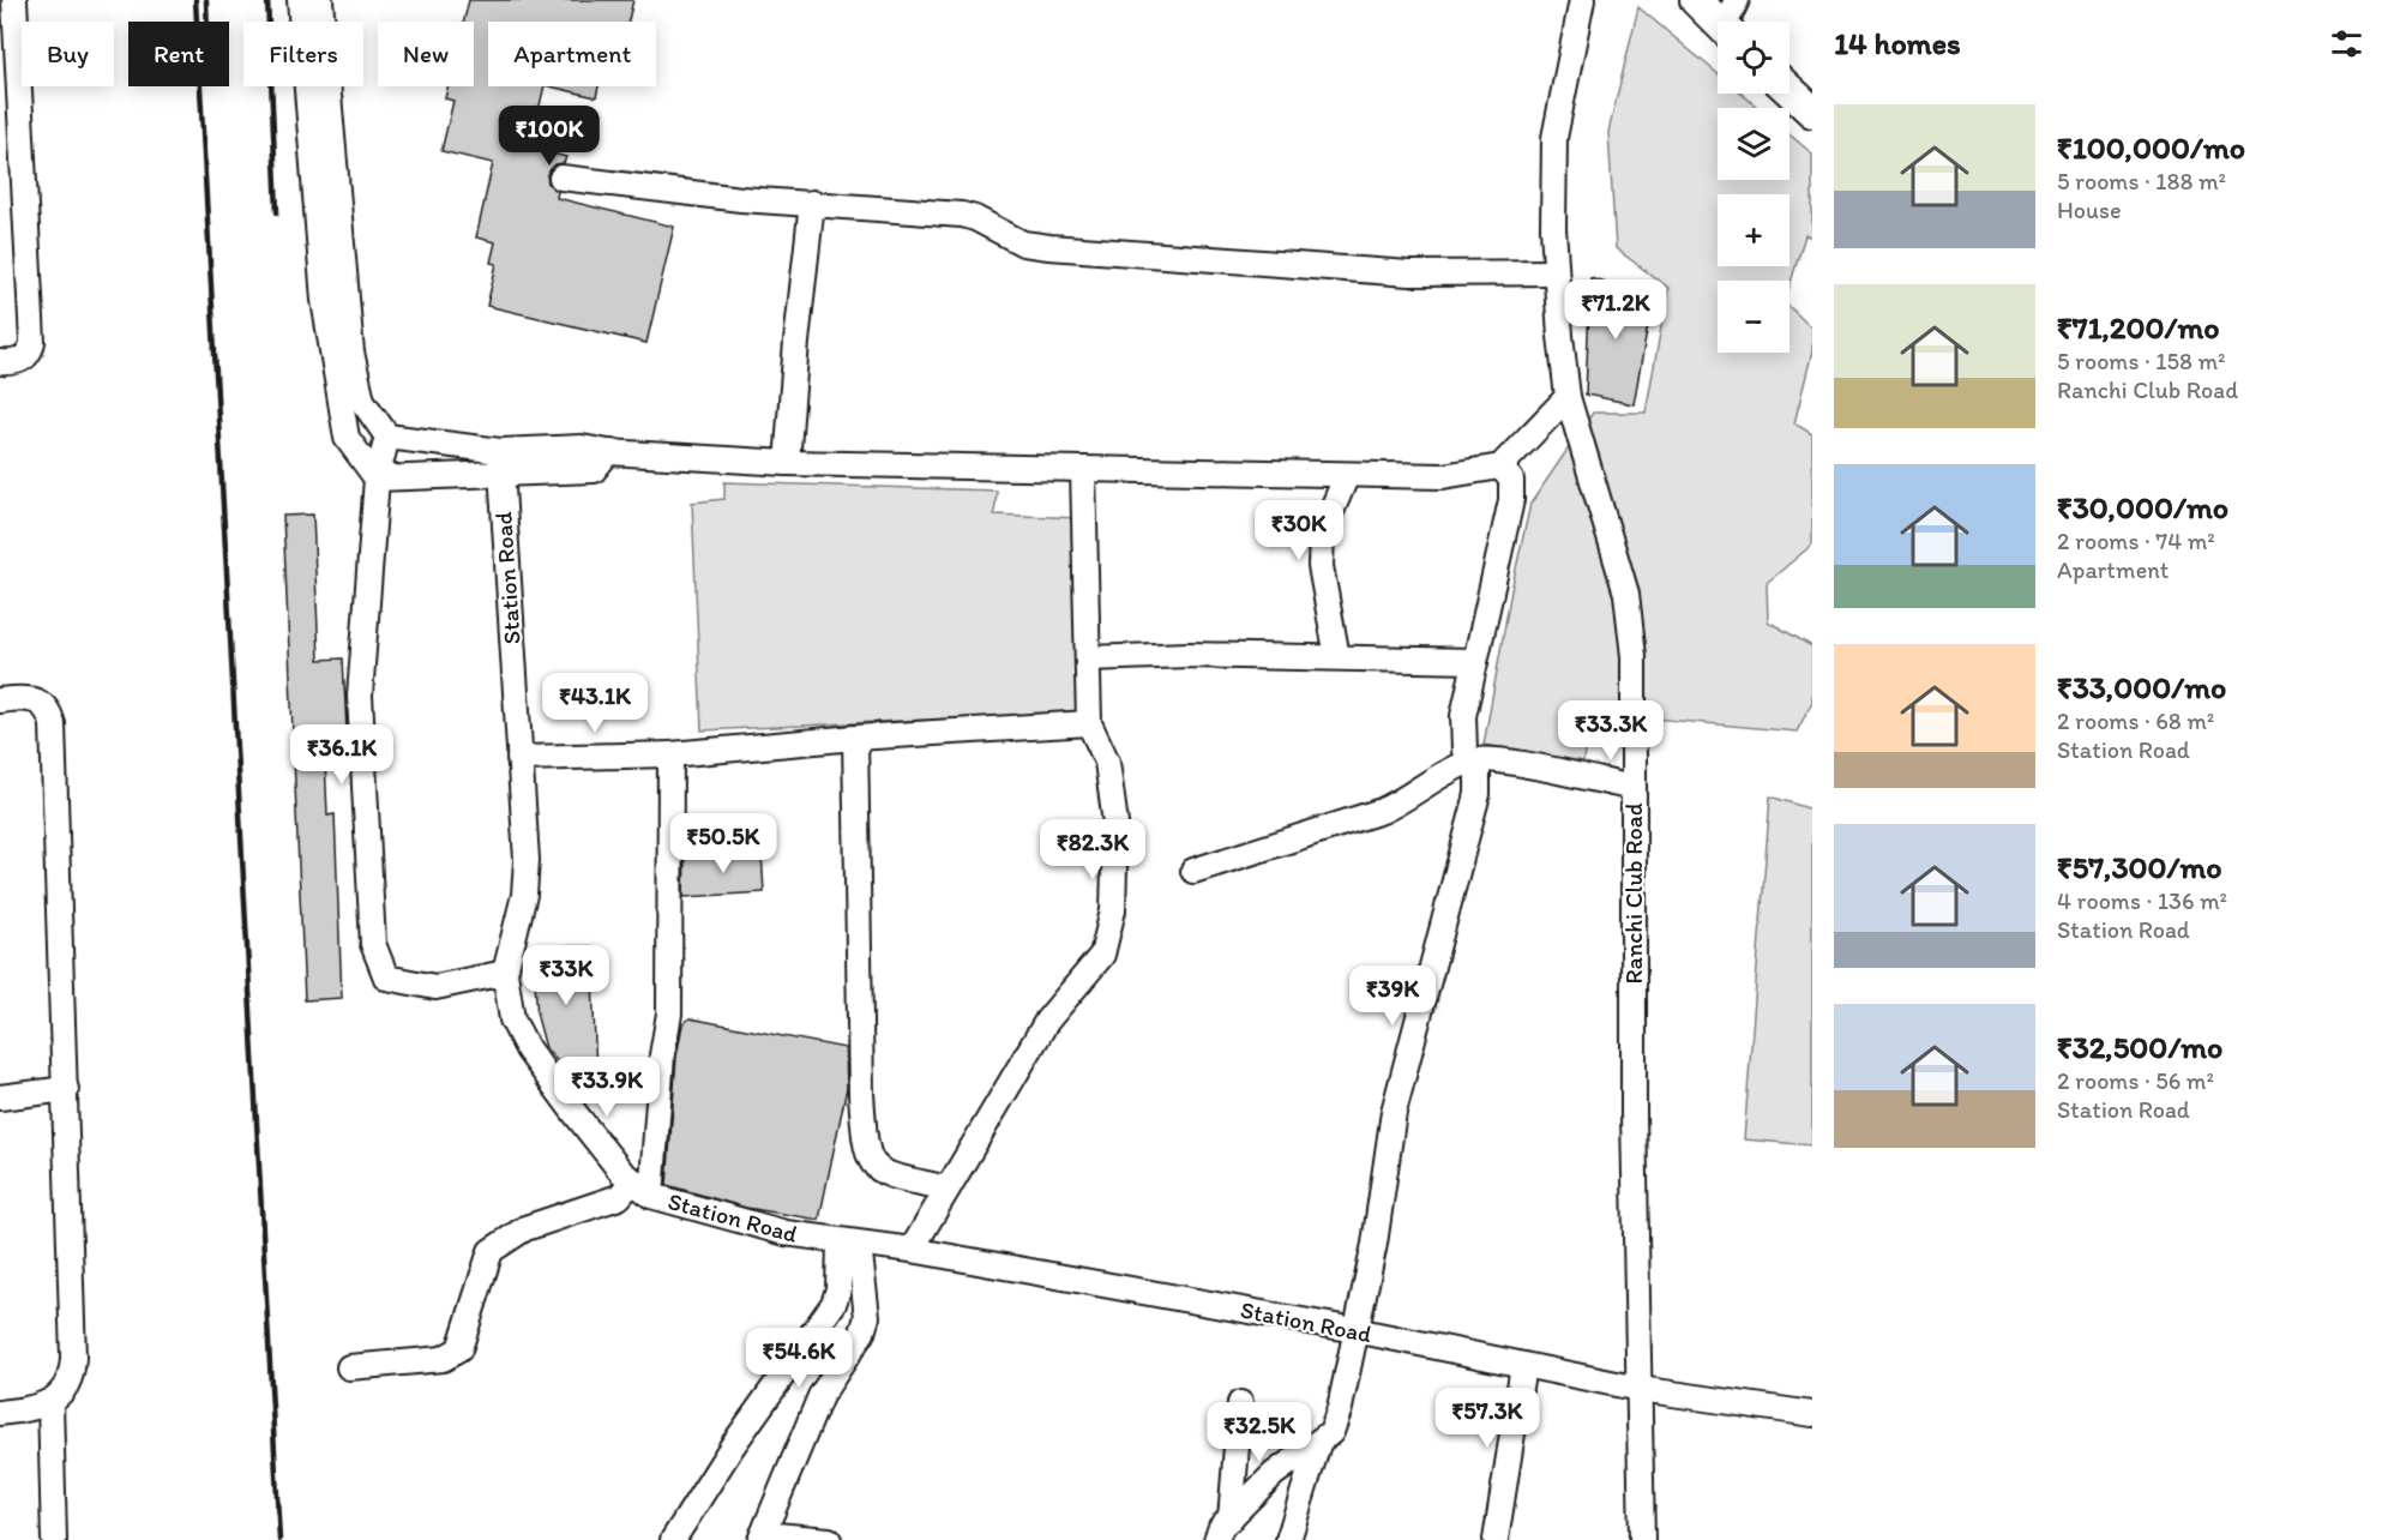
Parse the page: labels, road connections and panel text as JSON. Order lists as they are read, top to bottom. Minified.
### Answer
{"streets":{"street":["Station Road","Ranchi Club Road"]},"crossings":[["Station Road","Ranchi Club Road"]],"page":{"heading":"14 homes","map_buttons":["+","−"],"chip":["Buy","Rent","Filters","New","Apartment"],"list":[{"name":"₹100,000/mo","note":"5 rooms · 188 m² · House"},{"name":"₹71,200/mo","note":"5 rooms · 158 m² · Ranchi Club Road"},{"name":"₹30,000/mo","note":"2 rooms · 74 m² · Apartment"},{"name":"₹33,000/mo","note":"2 rooms · 68 m² · Station Road"},{"name":"₹57,300/mo","note":"4 rooms · 136 m² · Station Road"},{"name":"₹32,500/mo","note":"2 rooms · 56 m² · Station Road"}],"price":["₹100K","₹71.2K","₹30K","₹43.1K","₹33.3K","₹36.1K","₹50.5K","₹82.3K","₹33K","₹39K","₹33.9K","₹54.6K","₹57.3K","₹32.5K"]}}
